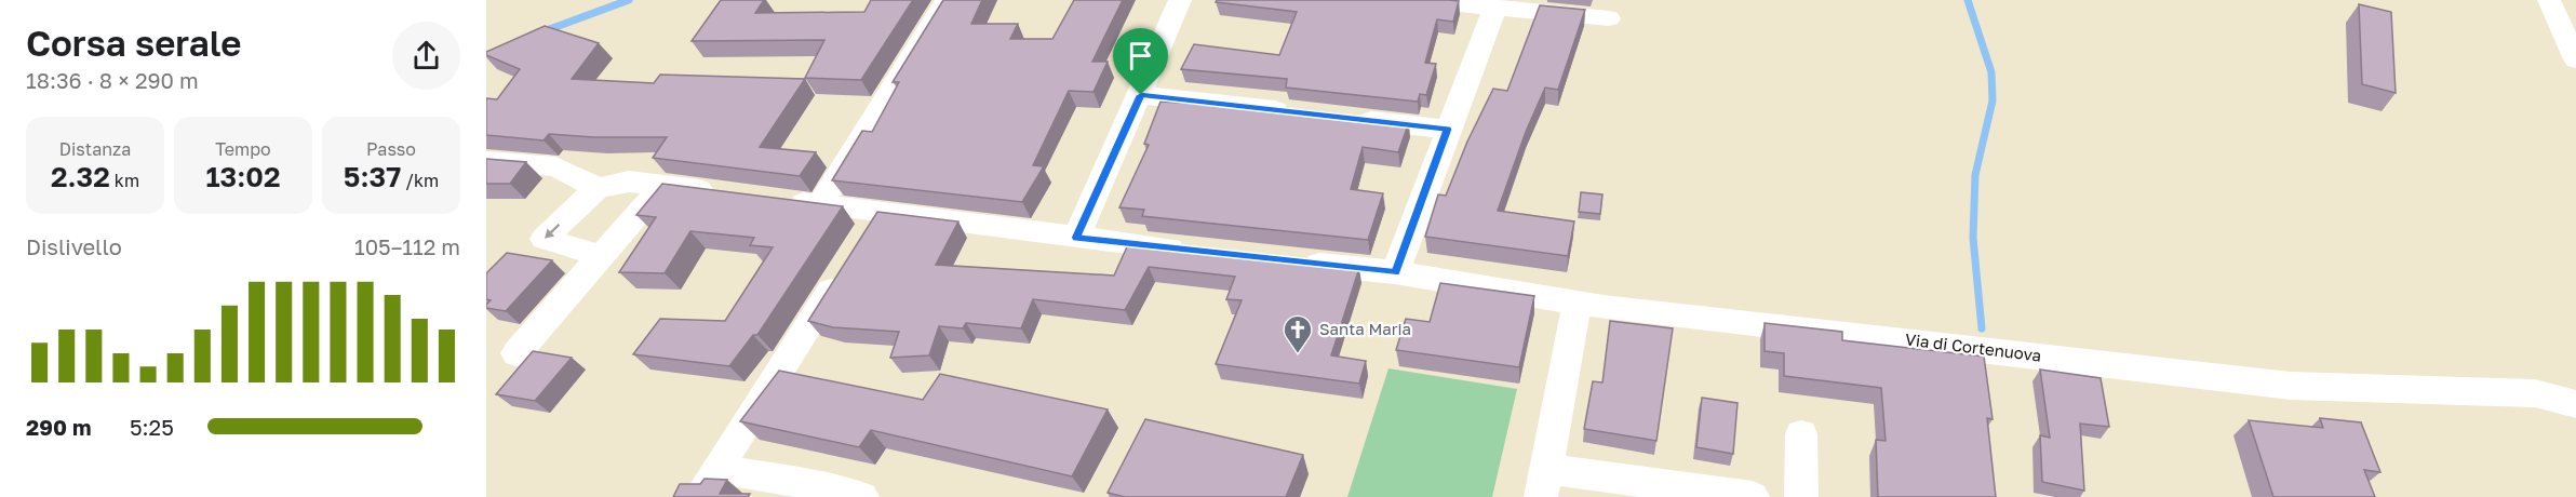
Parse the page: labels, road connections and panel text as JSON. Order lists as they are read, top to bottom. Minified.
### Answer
{"streets":{"street":["Via di Cortenuova"]},"places":{"church":["Santa Maria"]},"page":{"heading":["Corsa serale","18:36 · 8 × 290 m"],"stats":[["Distanza","2.32 km"],["Tempo","13:02"],["Passo","5:37 /km"]],"chart":["Dislivello","105–112 m"],"list":[{"name":"290 m","note":"5:25"}]}}
